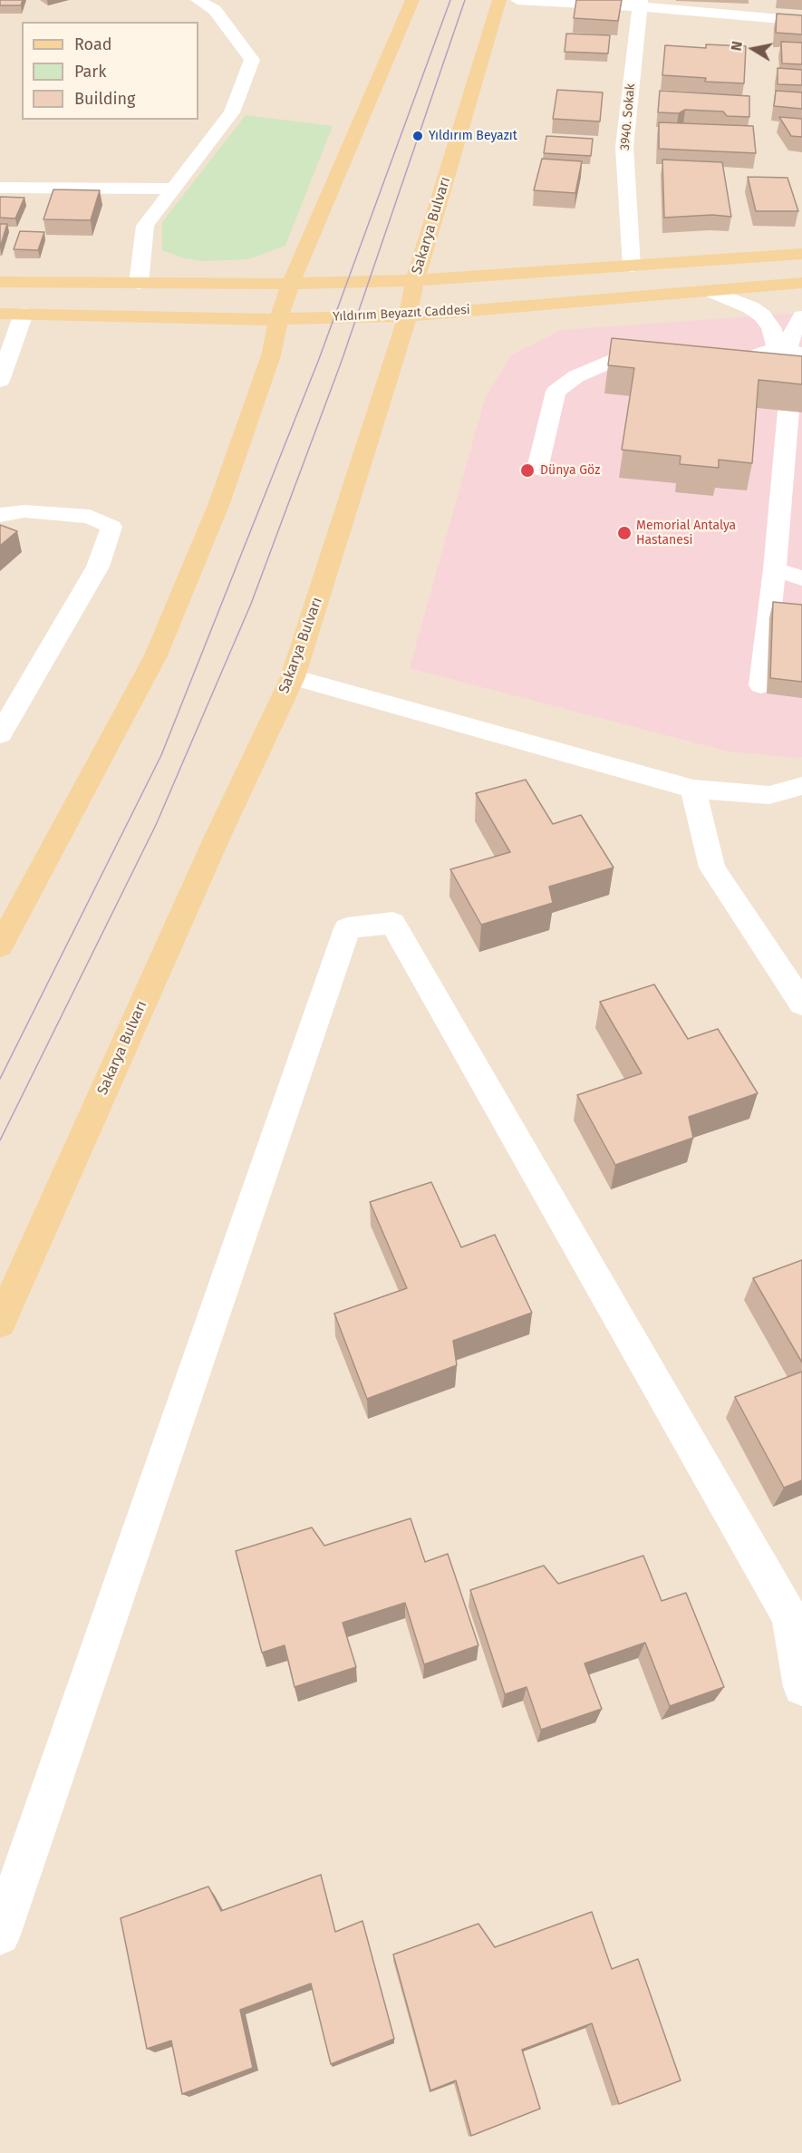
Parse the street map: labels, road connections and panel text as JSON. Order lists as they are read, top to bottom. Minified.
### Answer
{"streets":{"main road":["Sakarya Bulvarı","Yıldırım Beyazıt Caddesi"],"street":["3940. Sokak"]},"crossings":[["Sakarya Bulvarı","Yıldırım Beyazıt Caddesi"]],"places":["Yıldırım Beyazıt","Dünya Göz","Memorial Antalya Hastanesi"],"legend":["Road","Park","Building"],"north":"left"}
